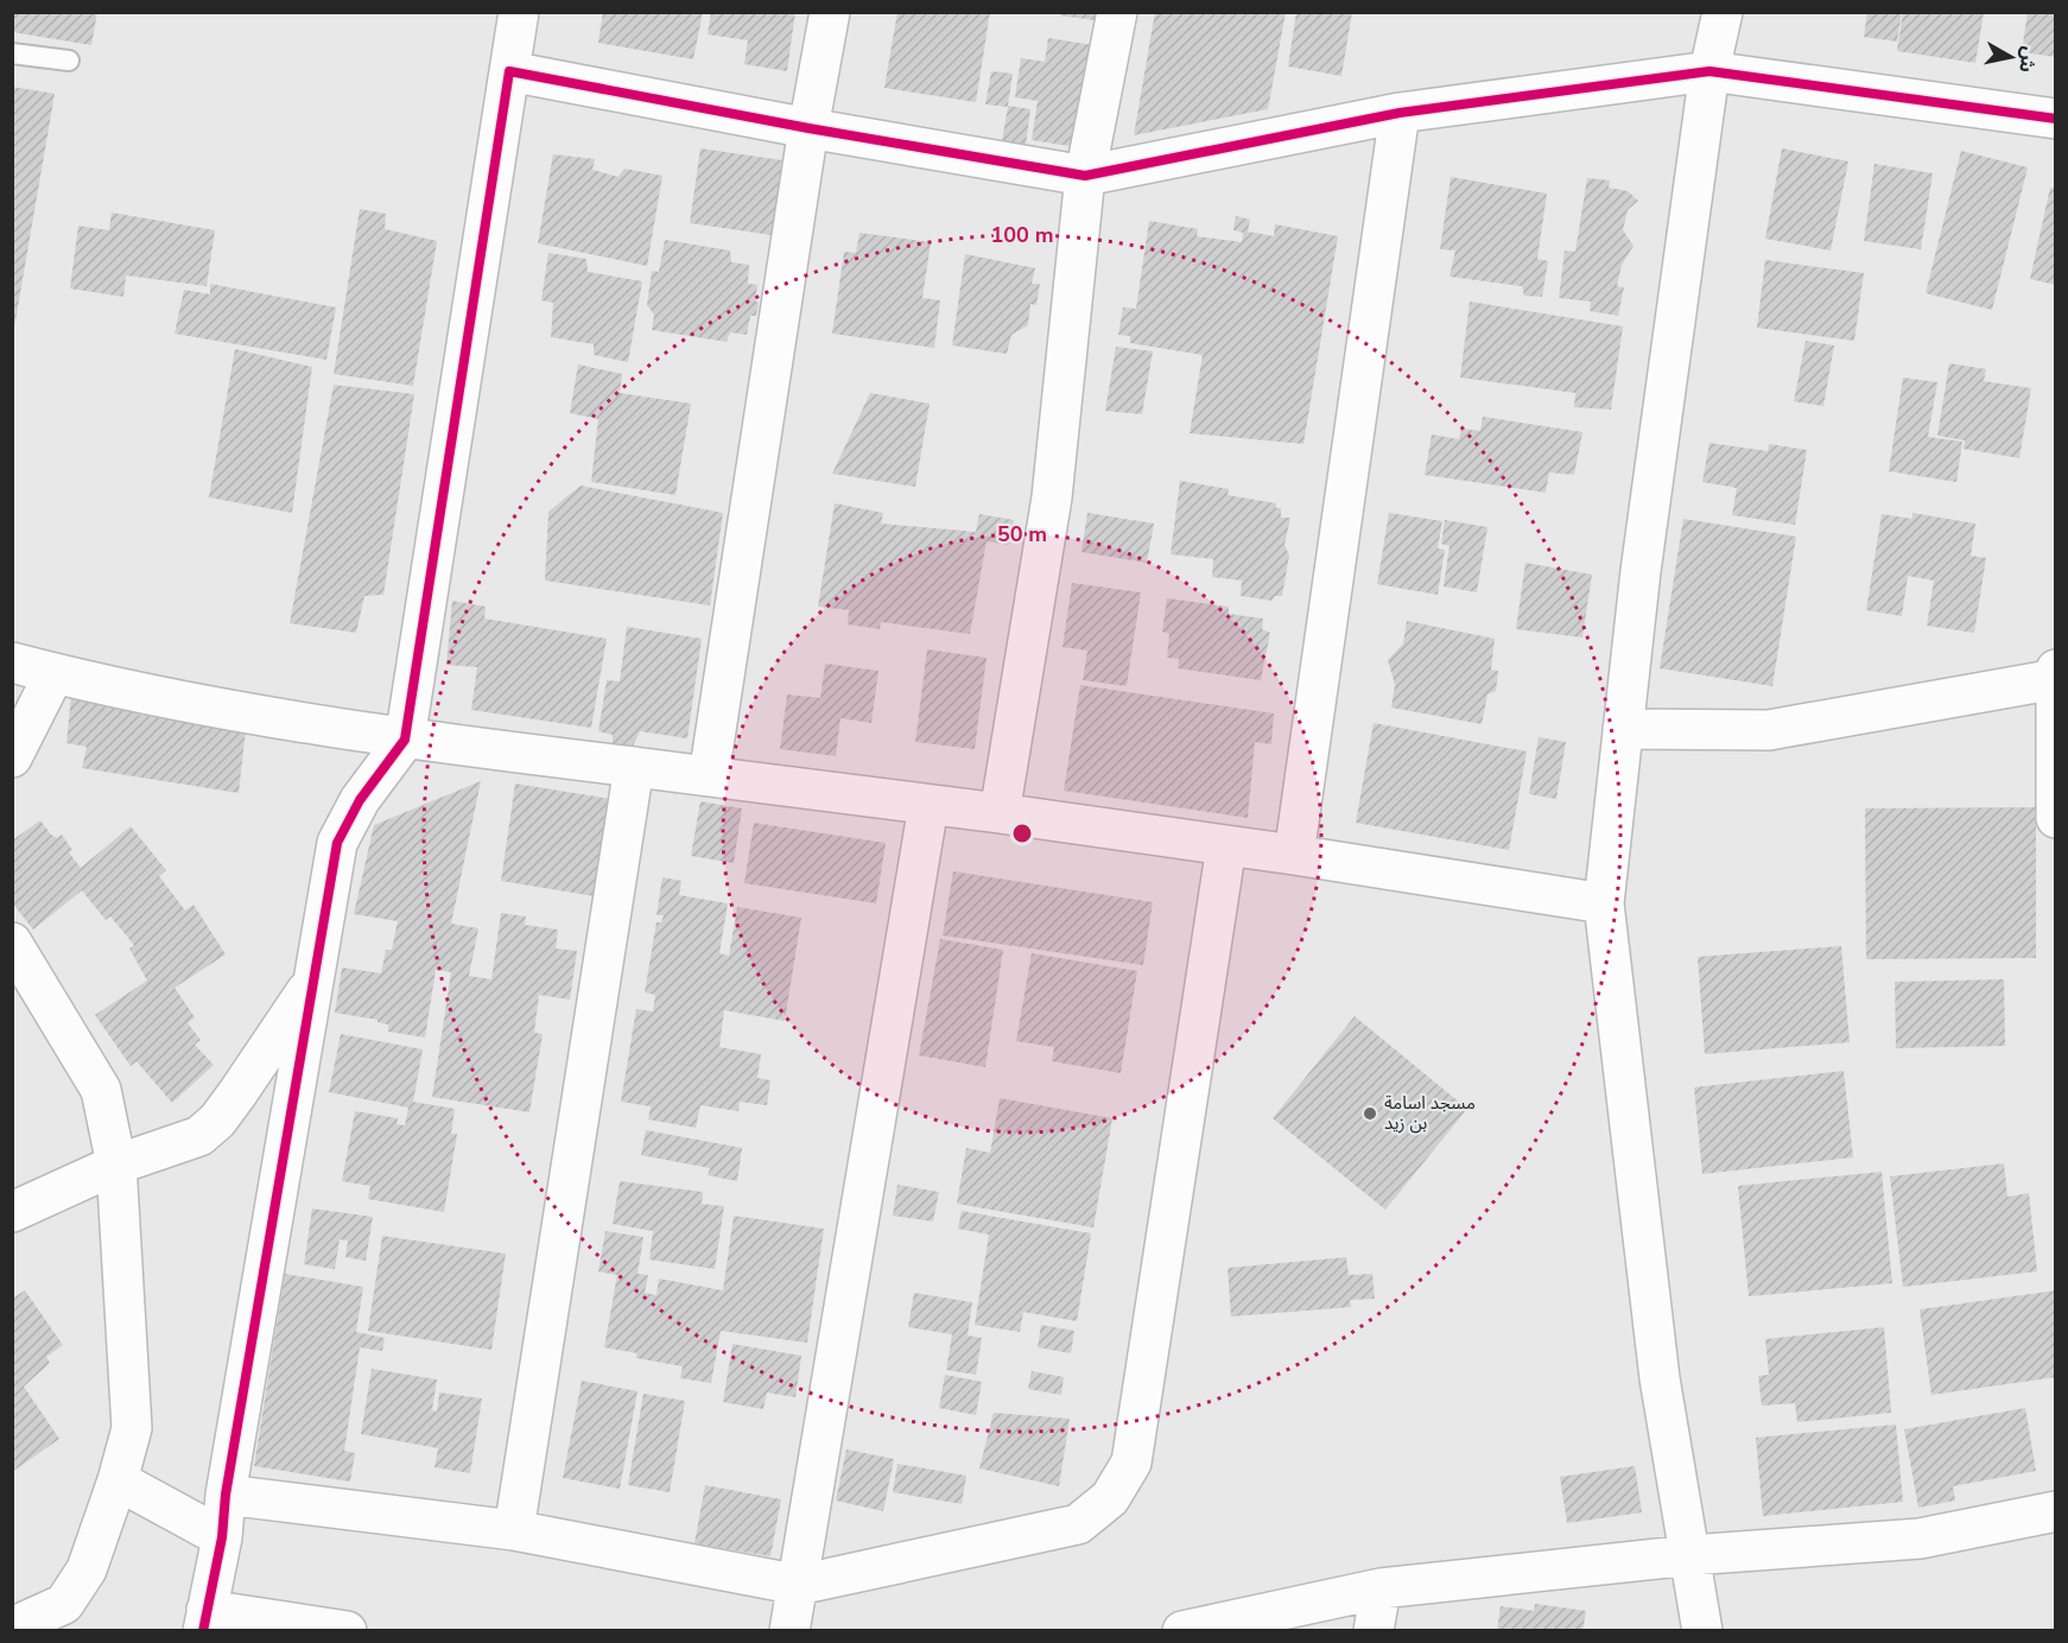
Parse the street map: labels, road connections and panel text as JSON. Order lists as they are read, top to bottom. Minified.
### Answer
{"places":["مسجد اسامة بن زيد"],"north":"right","rings":["100 m","50 m"]}
